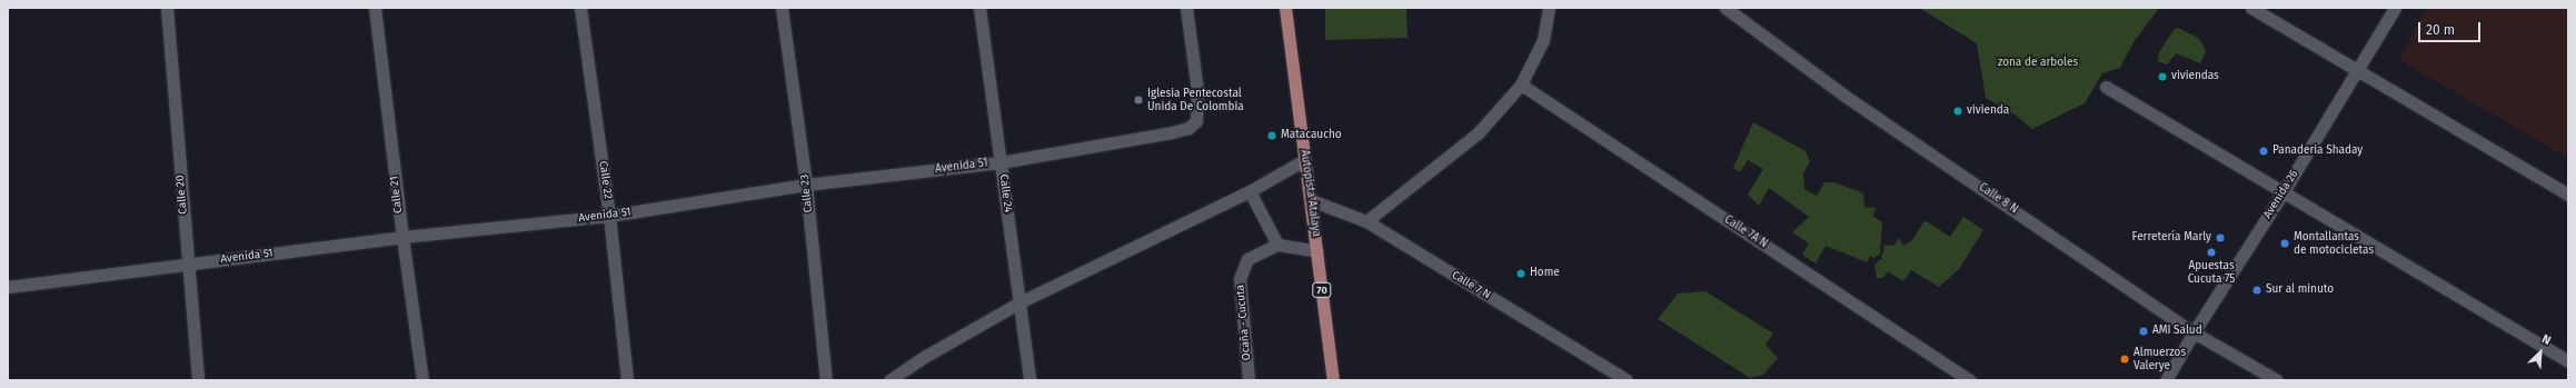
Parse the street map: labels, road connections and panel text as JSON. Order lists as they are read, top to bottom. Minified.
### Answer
{"streets":{"main road":["Autopista Atalaya","70"],"street":["Avenida 51","Calle 22","Calle 23","Calle 24","Calle 20","Calle 21","Avenida 26","Calle 8 N","Calle 7A N","Calle 7 N","Ocaña - Cucuta"]},"crossings":[["Avenida 51","Calle 22"],["Avenida 51","Calle 23"],["Avenida 51","Calle 24"],["Avenida 51","Calle 20"],["Avenida 51","Calle 21"],["Autopista Atalaya","Calle 7 N"],["Avenida 26","Calle 8 N"]],"parks":["zona de arboles"],"places":["viviendas","Iglesia Pentecostal Unida De Colombia","vivienda","Matacaucho","Panaderia Shaday","Ferretería Marly","Montallantas de motocicletas","Apuestas Cucuta 75","Home","Sur al minuto","AMI Salud","Almuerzos Valerye"],"scale_bar":"20 m","north":"top right"}
